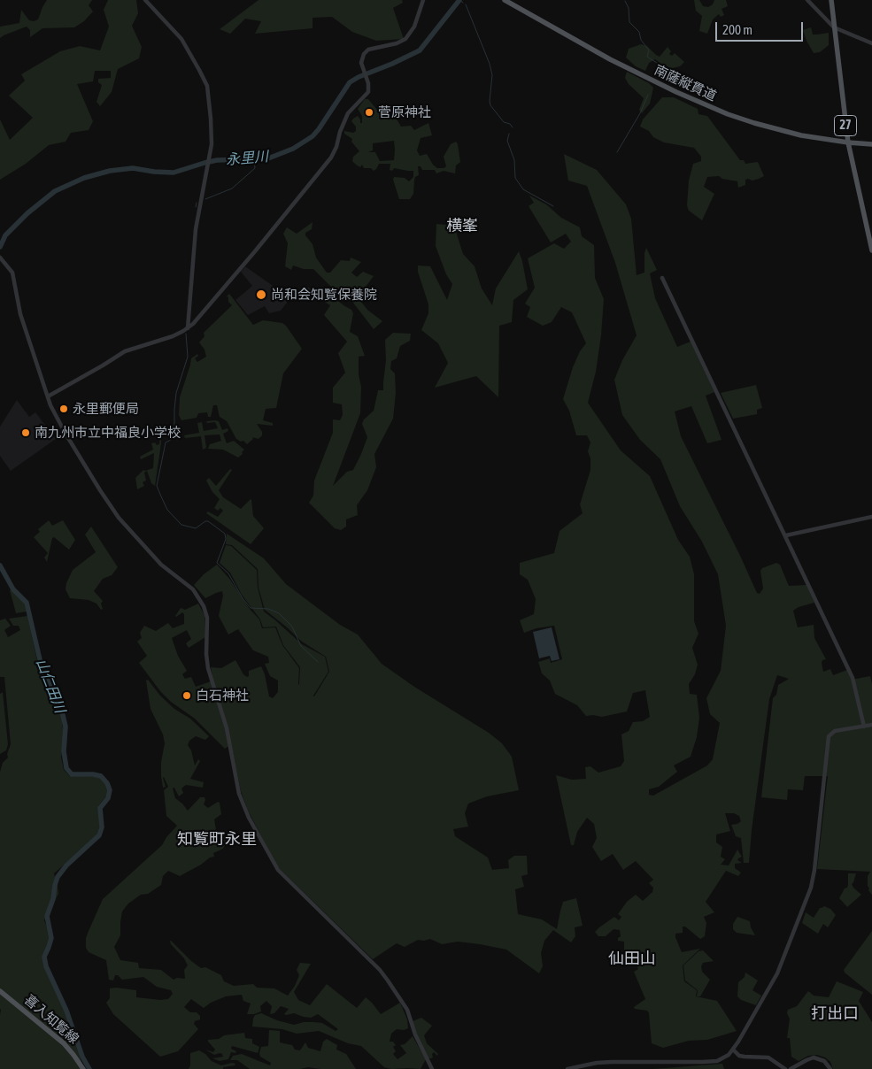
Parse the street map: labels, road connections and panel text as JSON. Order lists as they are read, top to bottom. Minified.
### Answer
{"streets":{"main road":["南薩縦貫道","27","喜入知覧線"]},"crossings":[["南薩縦貫道","27"]],"districts":["横峯","知覧町永里","仙田山","打出口"],"water":["永里川","山仁田川"],"places":["菅原神社","尚和会知覧保養院","永里郵便局","南九州市立中福良小学校","白石神社"],"scale_bar":"200 m"}
